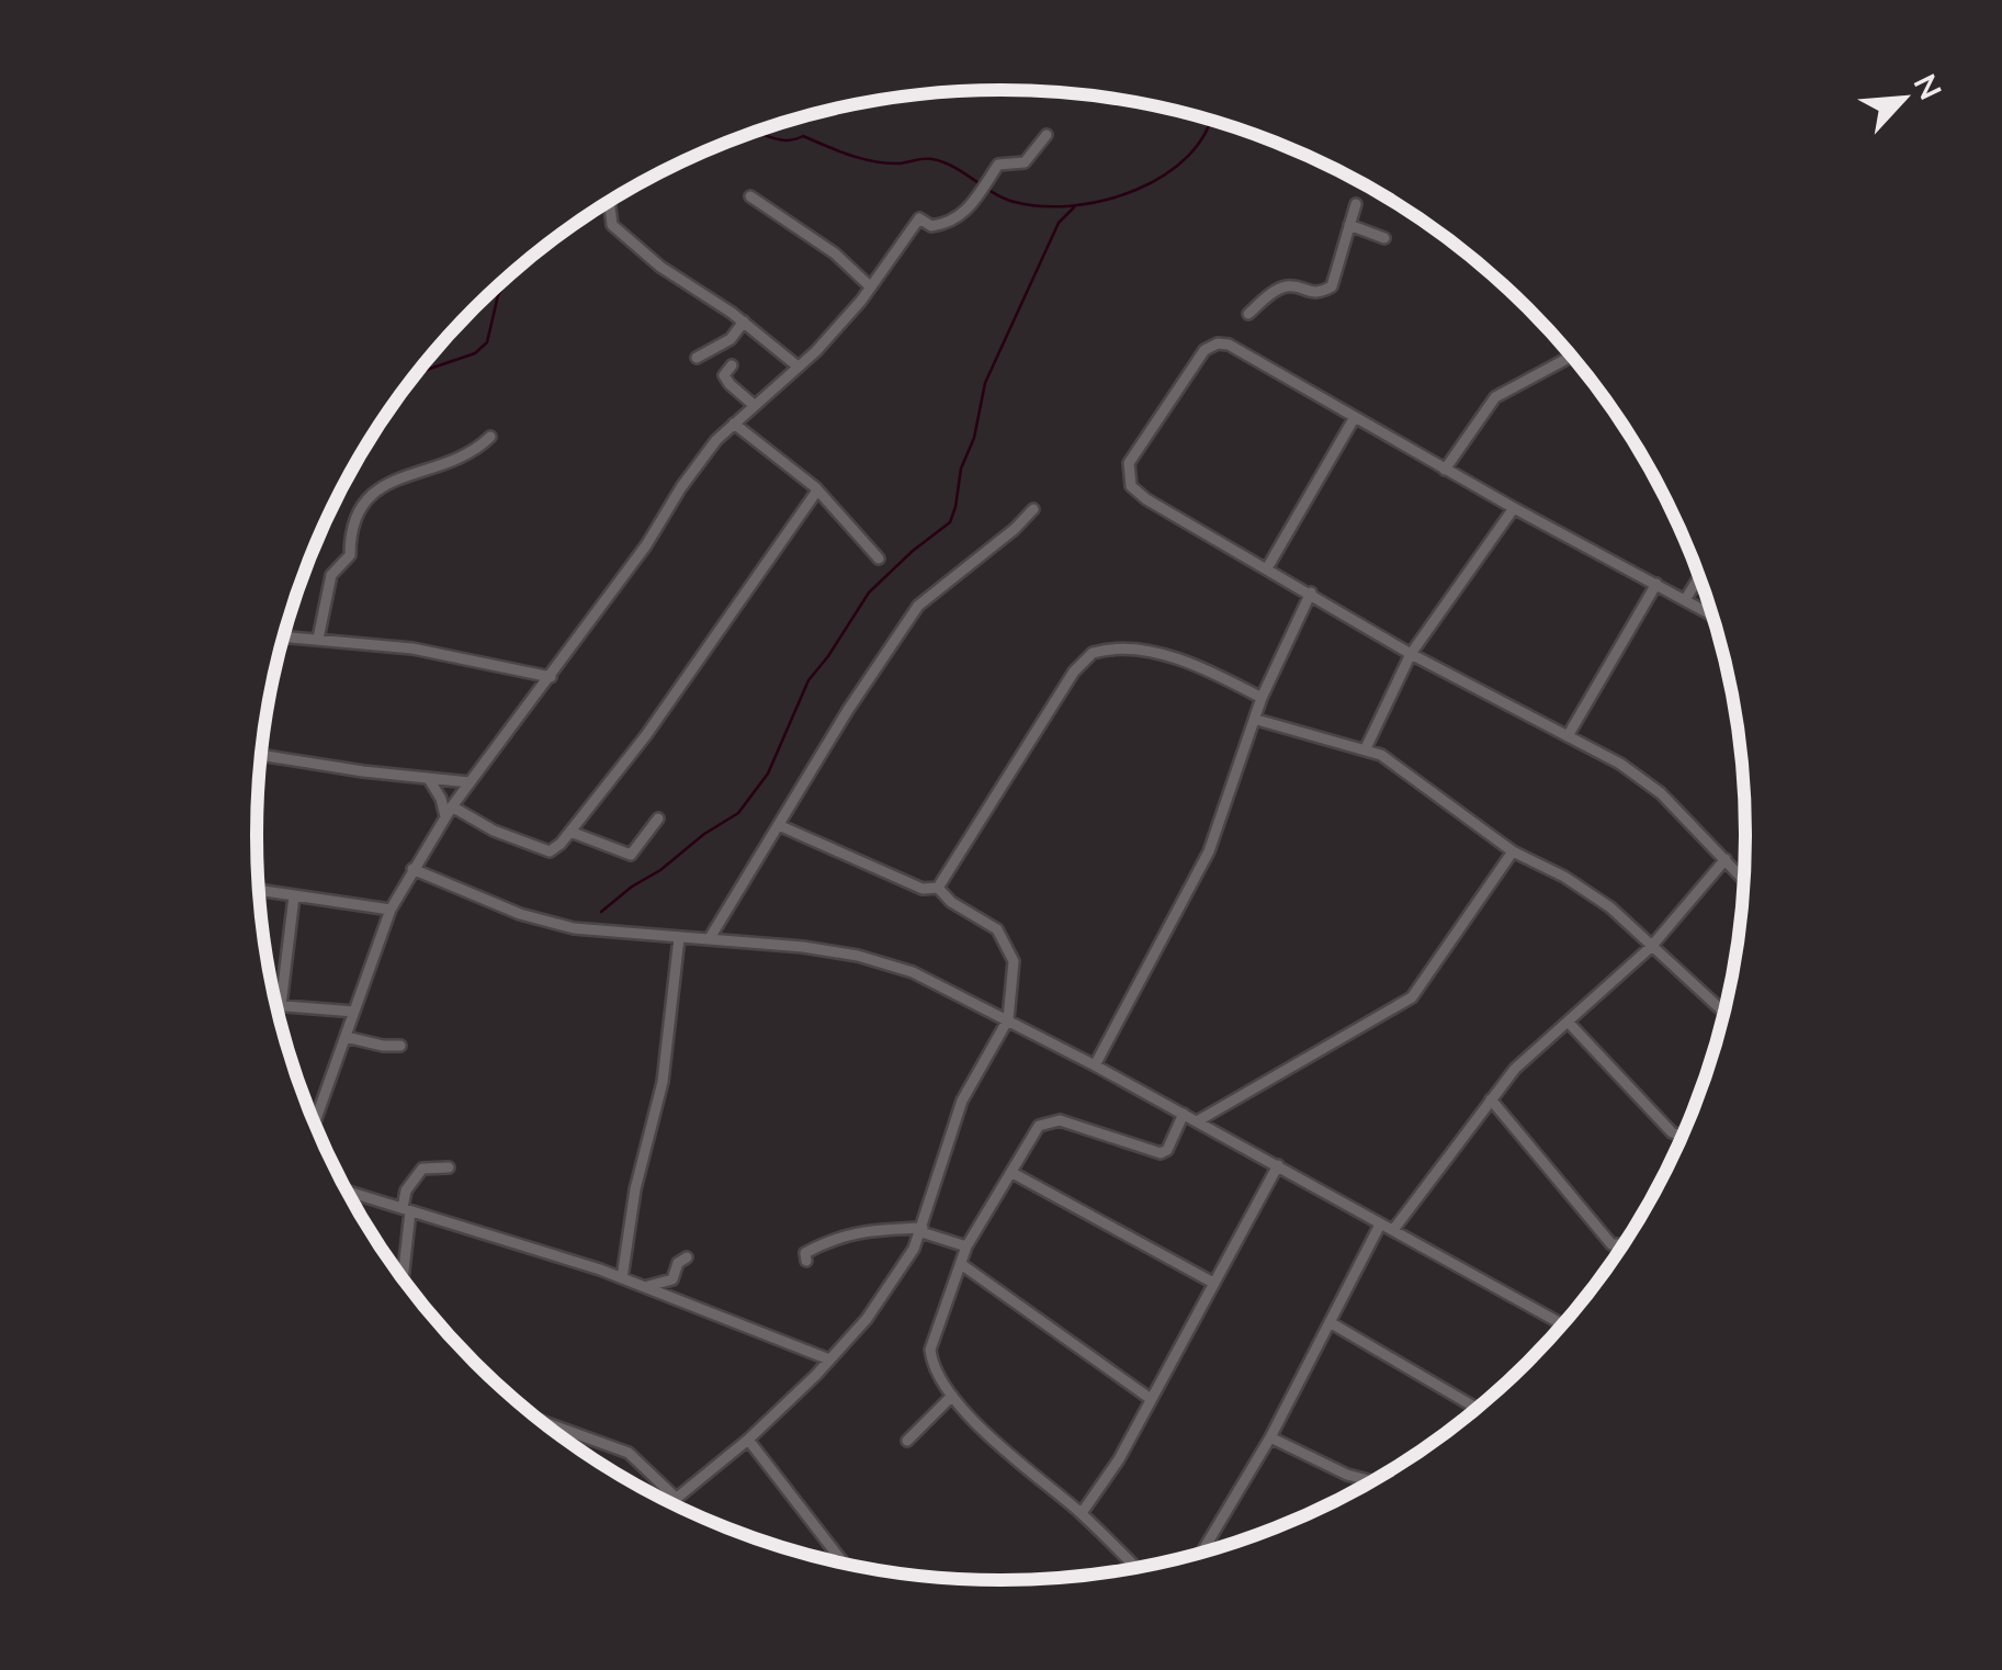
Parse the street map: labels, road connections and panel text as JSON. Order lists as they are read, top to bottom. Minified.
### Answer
{"north":"top right"}
